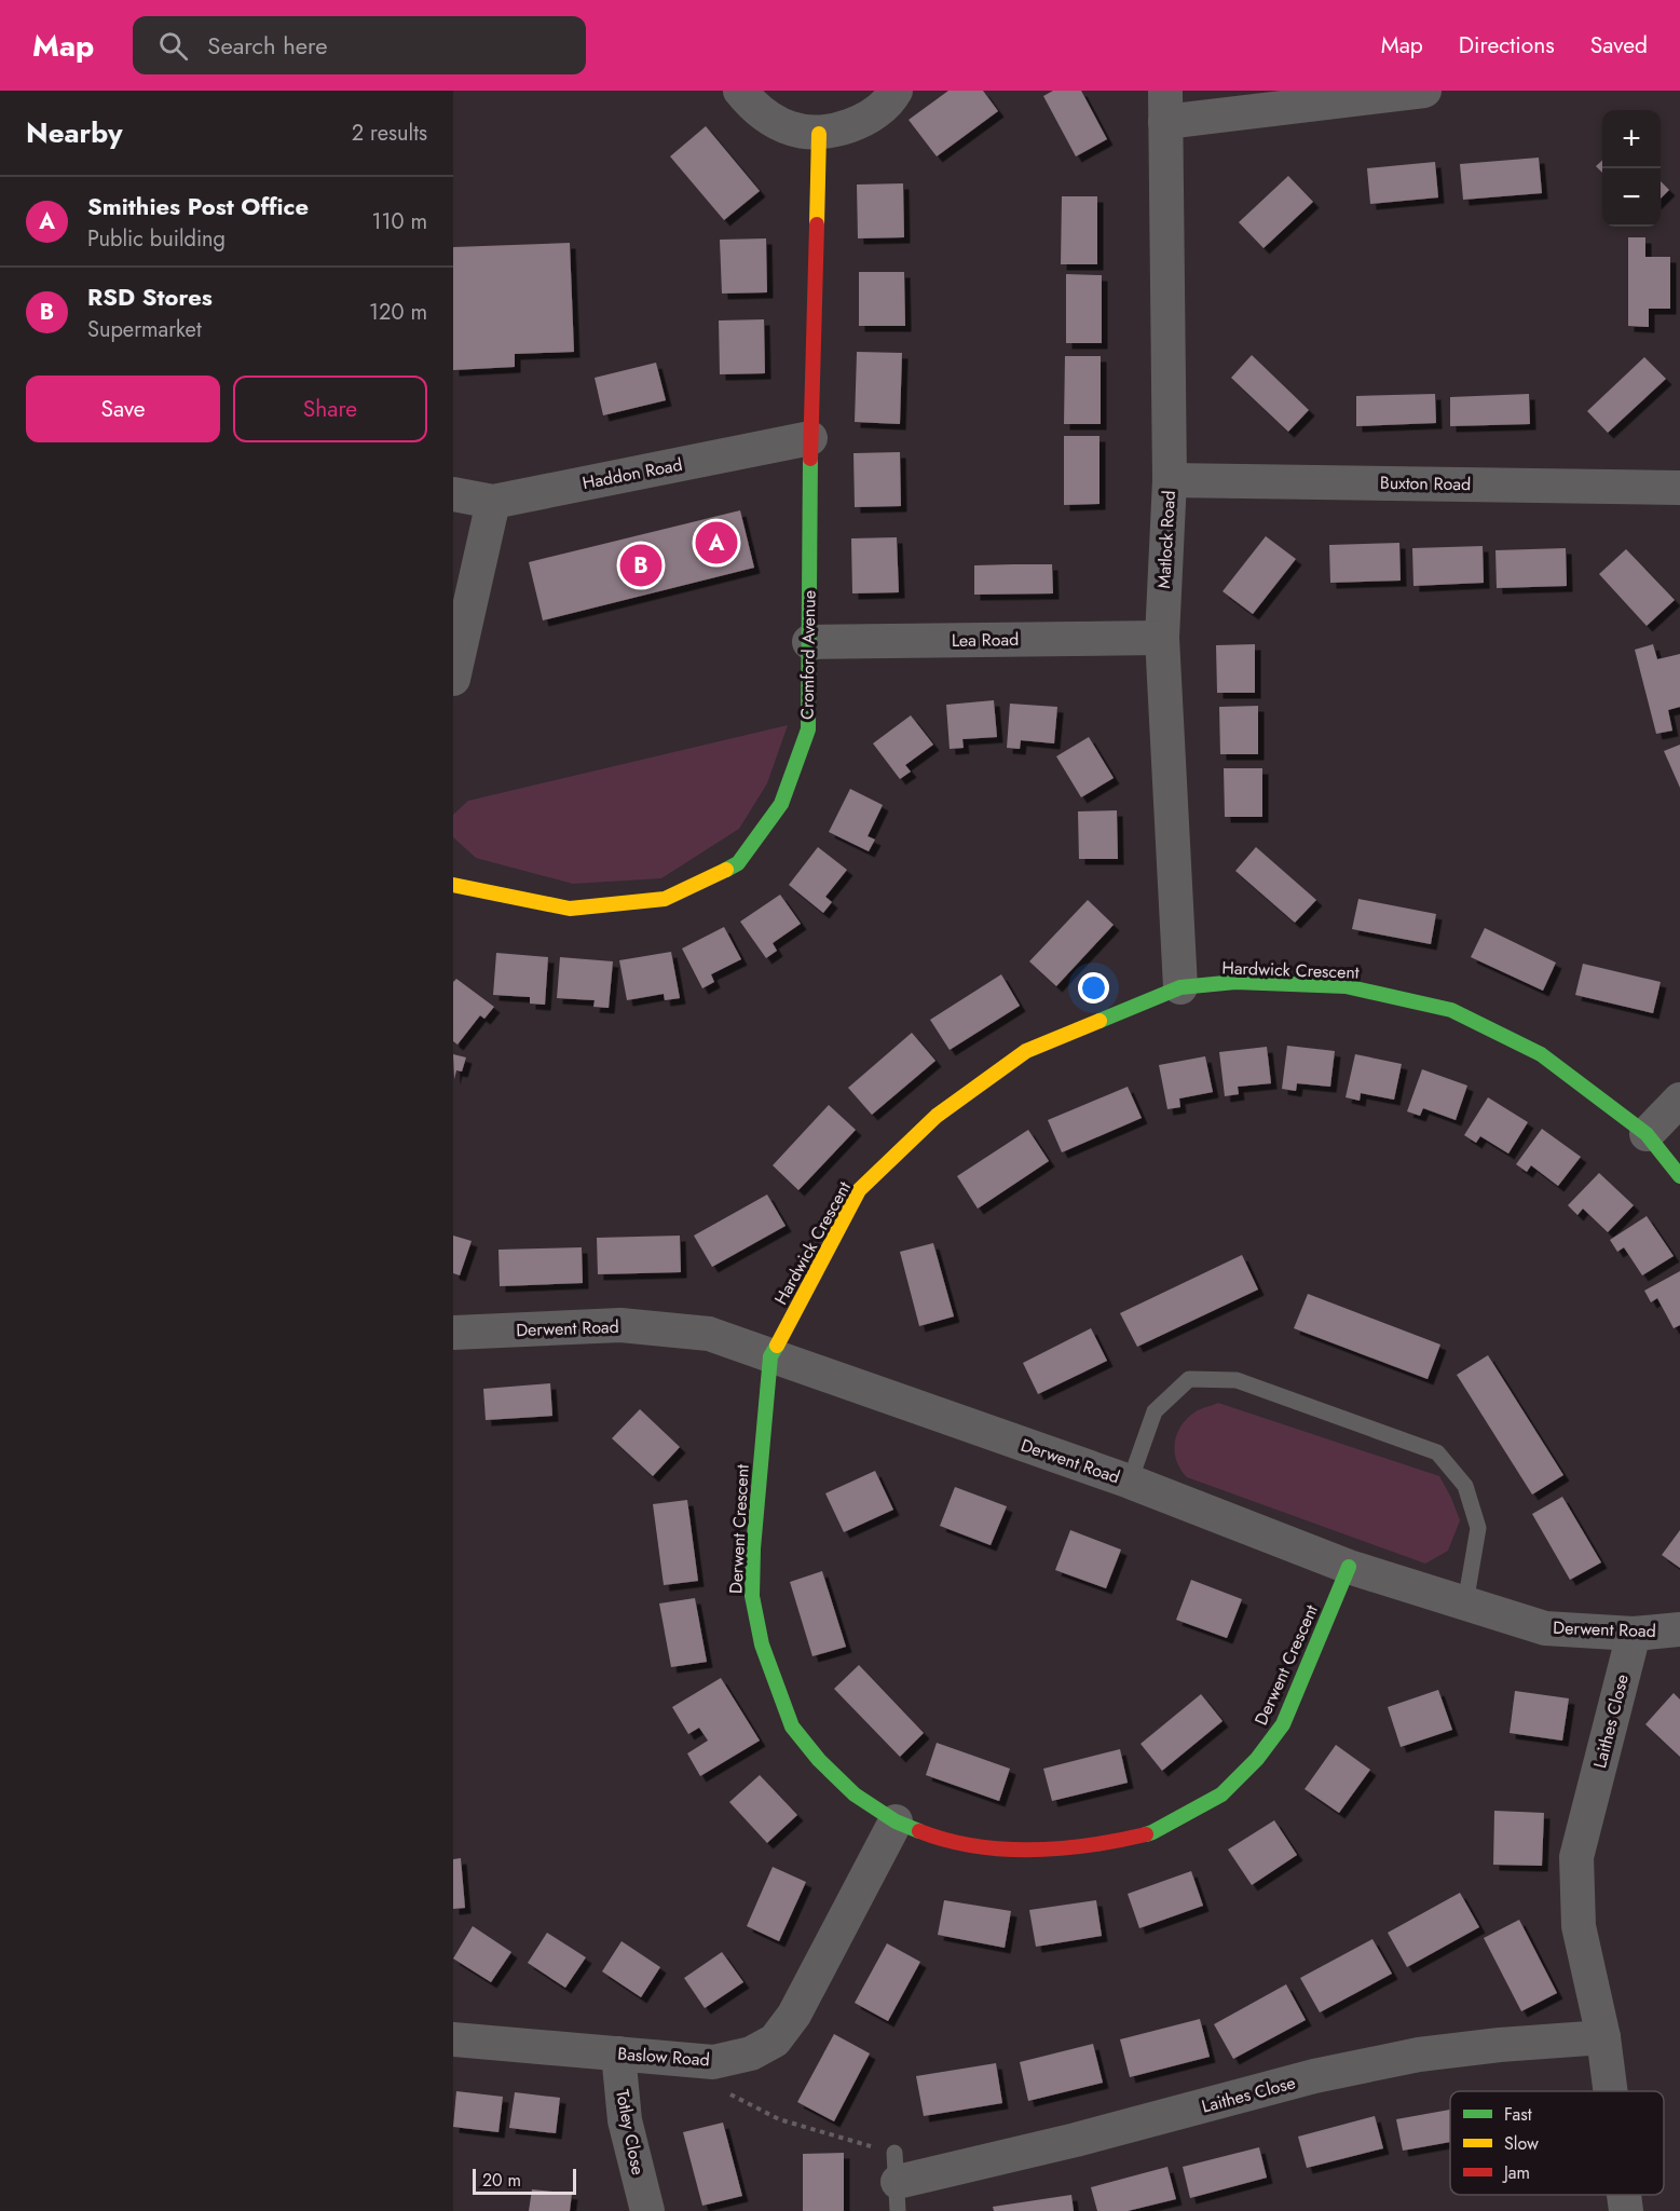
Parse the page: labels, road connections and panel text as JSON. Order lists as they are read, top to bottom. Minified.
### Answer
{"streets":{"street":["Haddon Road","Buxton Road","Matlock Road","Lea Road","Cromford Avenue","Hardwick Crescent","Derwent Road","Derwent Crescent","Laithes Close","Baslow Road","Totley Close"]},"crossings":[["Haddon Road","Cromford Avenue"],["Buxton Road","Matlock Road"],["Matlock Road","Lea Road"],["Matlock Road","Hardwick Crescent"],["Lea Road","Cromford Avenue"],["Hardwick Crescent","Derwent Road"],["Hardwick Crescent","Derwent Crescent"],["Derwent Road","Derwent Crescent"],["Derwent Road","Laithes Close"],["Derwent Crescent","Baslow Road"],["Baslow Road","Totley Close"]],"legend":["Fast","Slow","Jam"],"scale_bar":"20 m","page":{"header":"Map","search":"Search here","nav":["Map","Directions","Saved"],"heading":["Nearby","2 results"],"map_buttons":["+","−"],"list":[{"mark":"A","name":"Smithies Post Office","note":"Public building","value":"110 m"},{"mark":"B","name":"RSD Stores","note":"Supermarket","value":"120 m"}],"buttons":["Save","Share"],"pins":["A","B"],"scale":"20 m"}}
